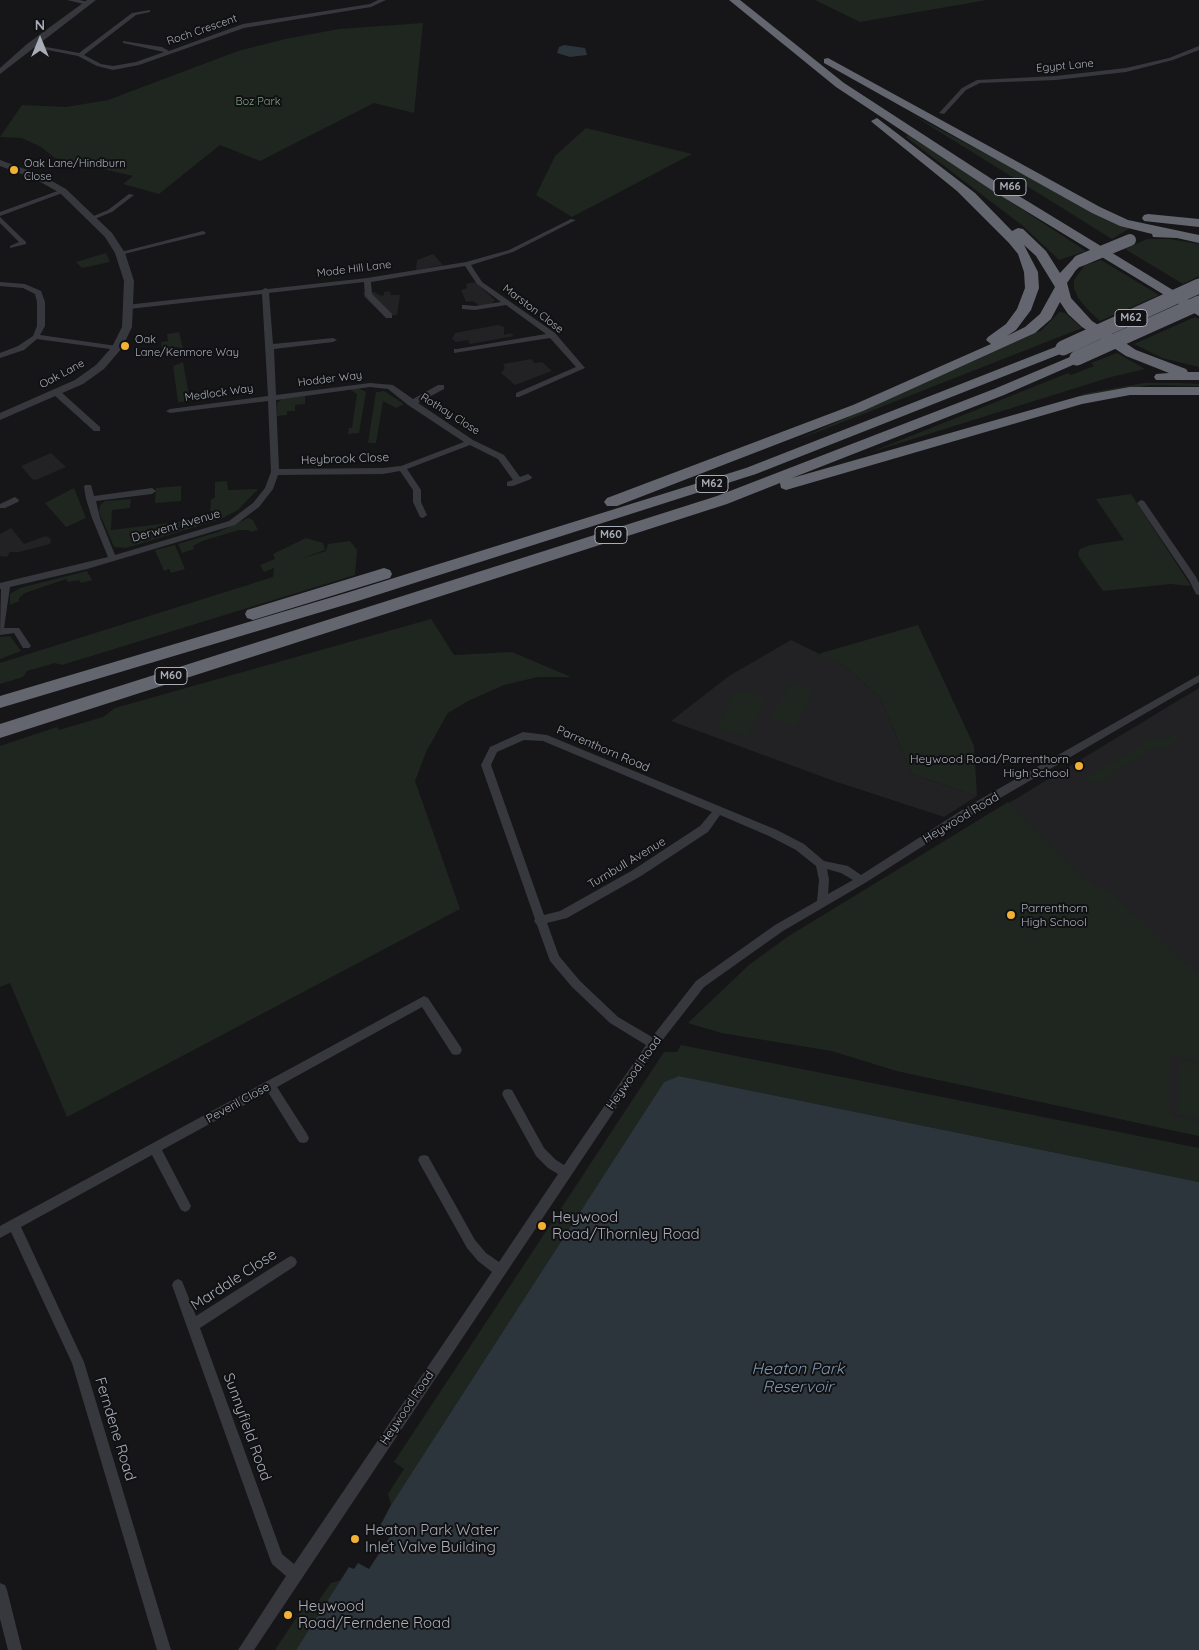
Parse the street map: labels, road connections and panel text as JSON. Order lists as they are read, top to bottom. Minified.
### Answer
{"streets":{"highway":["M66","M62","M60"],"street":["Roch Crescent","Egypt Lane","Mode Hill Lane","Marston Close","Oak Lane","Hodder Way","Medlock Way","Rothay Close","Heybrook Close","Derwent Avenue","Parrenthorn Road","Heywood Road","Turnbull Avenue","Peveril Close","Mardale Close","Sunnyfield Road","Ferndene Road"]},"crossings":[["M66","M62"],["Mode Hill Lane","Marston Close"],["Mode Hill Lane","Oak Lane"],["Mode Hill Lane","Derwent Avenue"],["M62","M60"],["Hodder Way","Medlock Way"],["Hodder Way","Rothay Close"],["Hodder Way","Derwent Avenue"],["Medlock Way","Derwent Avenue"],["Rothay Close","Heybrook Close"],["Heybrook Close","Derwent Avenue"],["Parrenthorn Road","Heywood Road"],["Parrenthorn Road","Turnbull Avenue"],["Heywood Road","Sunnyfield Road"],["Peveril Close","Ferndene Road"],["Mardale Close","Sunnyfield Road"]],"water":["Heaton Park Reservoir"],"parks":["Boz Park"],"places":["Oak Lane/Hindburn Close","Oak Lane/Kenmore Way","Heywood Road/Parrenthorn High School","Parrenthorn High School","Heywood Road/Thornley Road","Heaton Park Water Inlet Valve Building","Heywood Road/Ferndene Road"],"north":"top"}
